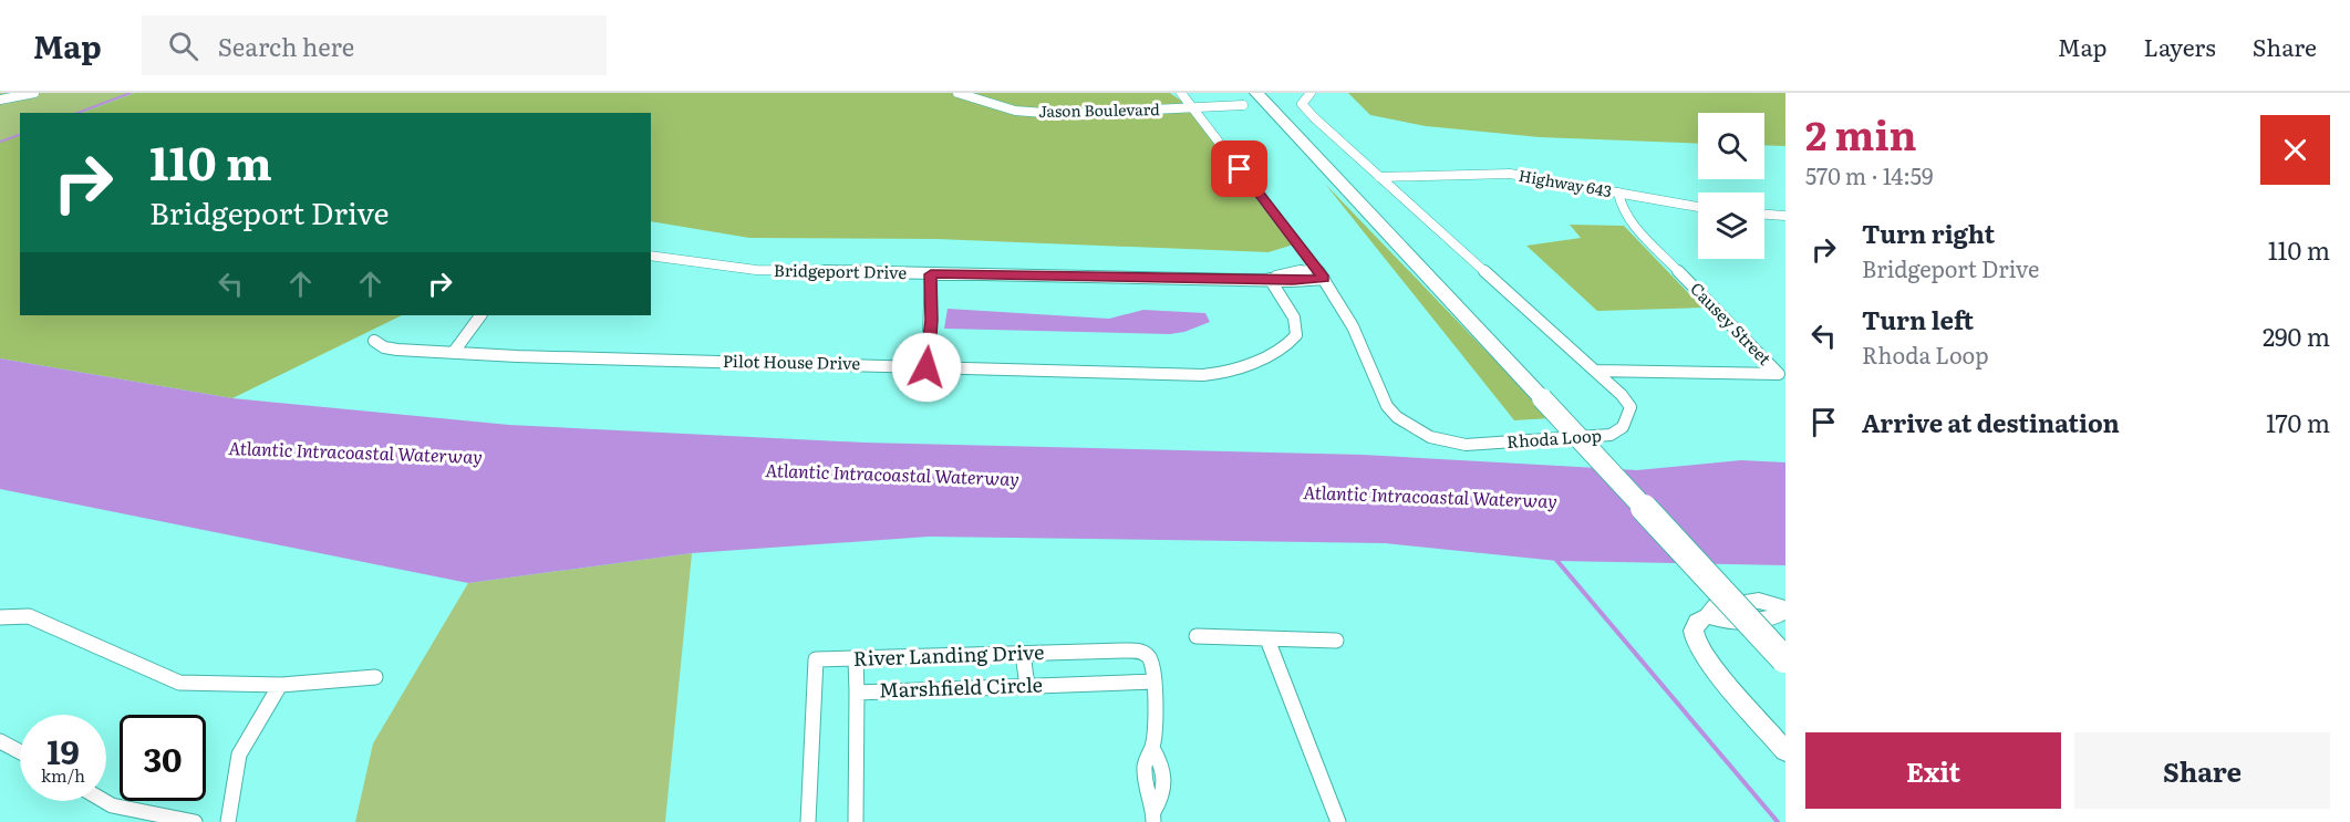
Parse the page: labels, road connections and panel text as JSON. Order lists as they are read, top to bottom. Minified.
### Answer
{"streets":{"street":["Jason Boulevard","Highway 643","Bridgeport Drive","Causey Street","Pilot House Drive","Rhoda Loop","River Landing Drive","Marshfield Circle"]},"crossings":[["Jason Boulevard","Rhoda Loop"],["Highway 643","Causey Street"],["Highway 643","Rhoda Loop"],["Bridgeport Drive","Pilot House Drive"],["Bridgeport Drive","Rhoda Loop"],["Causey Street","Rhoda Loop"],["River Landing Drive","Marshfield Circle"]],"water":["Atlantic Intracoastal Waterway"],"page":{"header":"Map","search":"Search here","nav":["Map","Layers","Share"],"heading":["2 min","570 m · 14:59"],"turn":["110 m","Bridgeport Drive"],"list":[{"name":"Turn right","note":"Bridgeport Drive","value":"110 m"},{"name":"Turn left","note":"Rhoda Loop","value":"290 m"},{"name":"Arrive at destination","value":"170 m"}],"speed":"19 km/h","limit":"30","buttons":["Exit","Share"]}}
